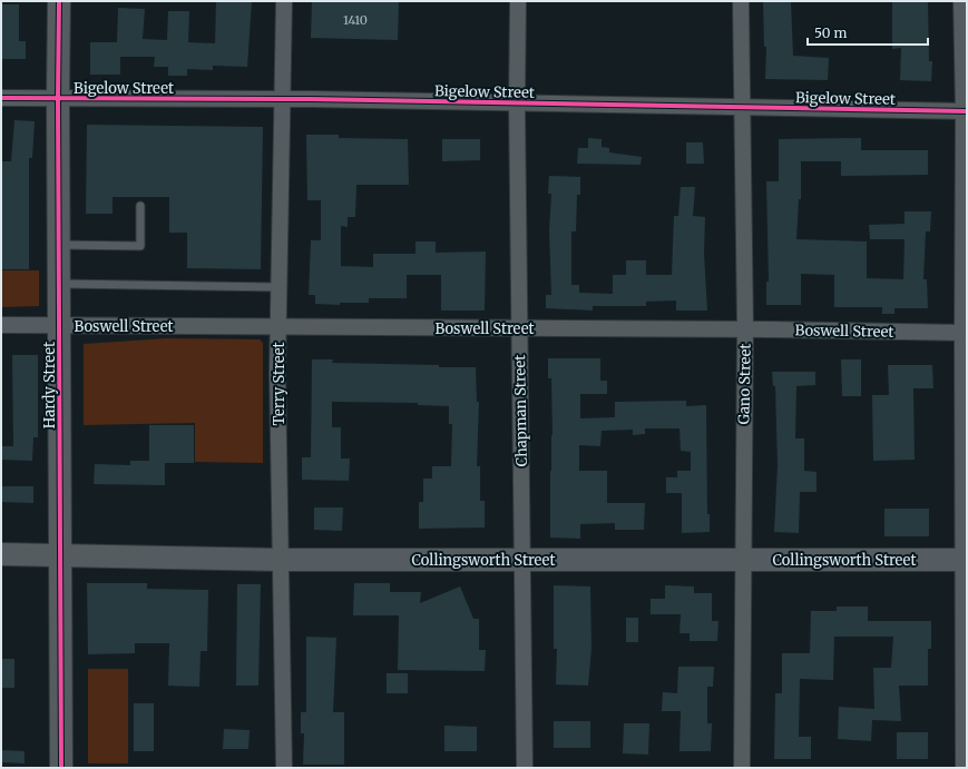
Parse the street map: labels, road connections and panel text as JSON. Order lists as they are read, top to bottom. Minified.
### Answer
{"streets":{"main road":["Hardy Street","Collingsworth Street"],"street":["Bigelow Street","Boswell Street","Terry Street","Gano Street","Chapman Street"]},"crossings":[["Bigelow Street","Terry Street"],["Bigelow Street","Gano Street"],["Bigelow Street","Hardy Street"],["Bigelow Street","Chapman Street"],["Boswell Street","Terry Street"],["Boswell Street","Gano Street"],["Boswell Street","Hardy Street"],["Boswell Street","Chapman Street"],["Terry Street","Collingsworth Street"],["Gano Street","Collingsworth Street"],["Hardy Street","Collingsworth Street"],["Chapman Street","Collingsworth Street"]],"house_numbers":["1410"],"scale_bar":"50 m"}
